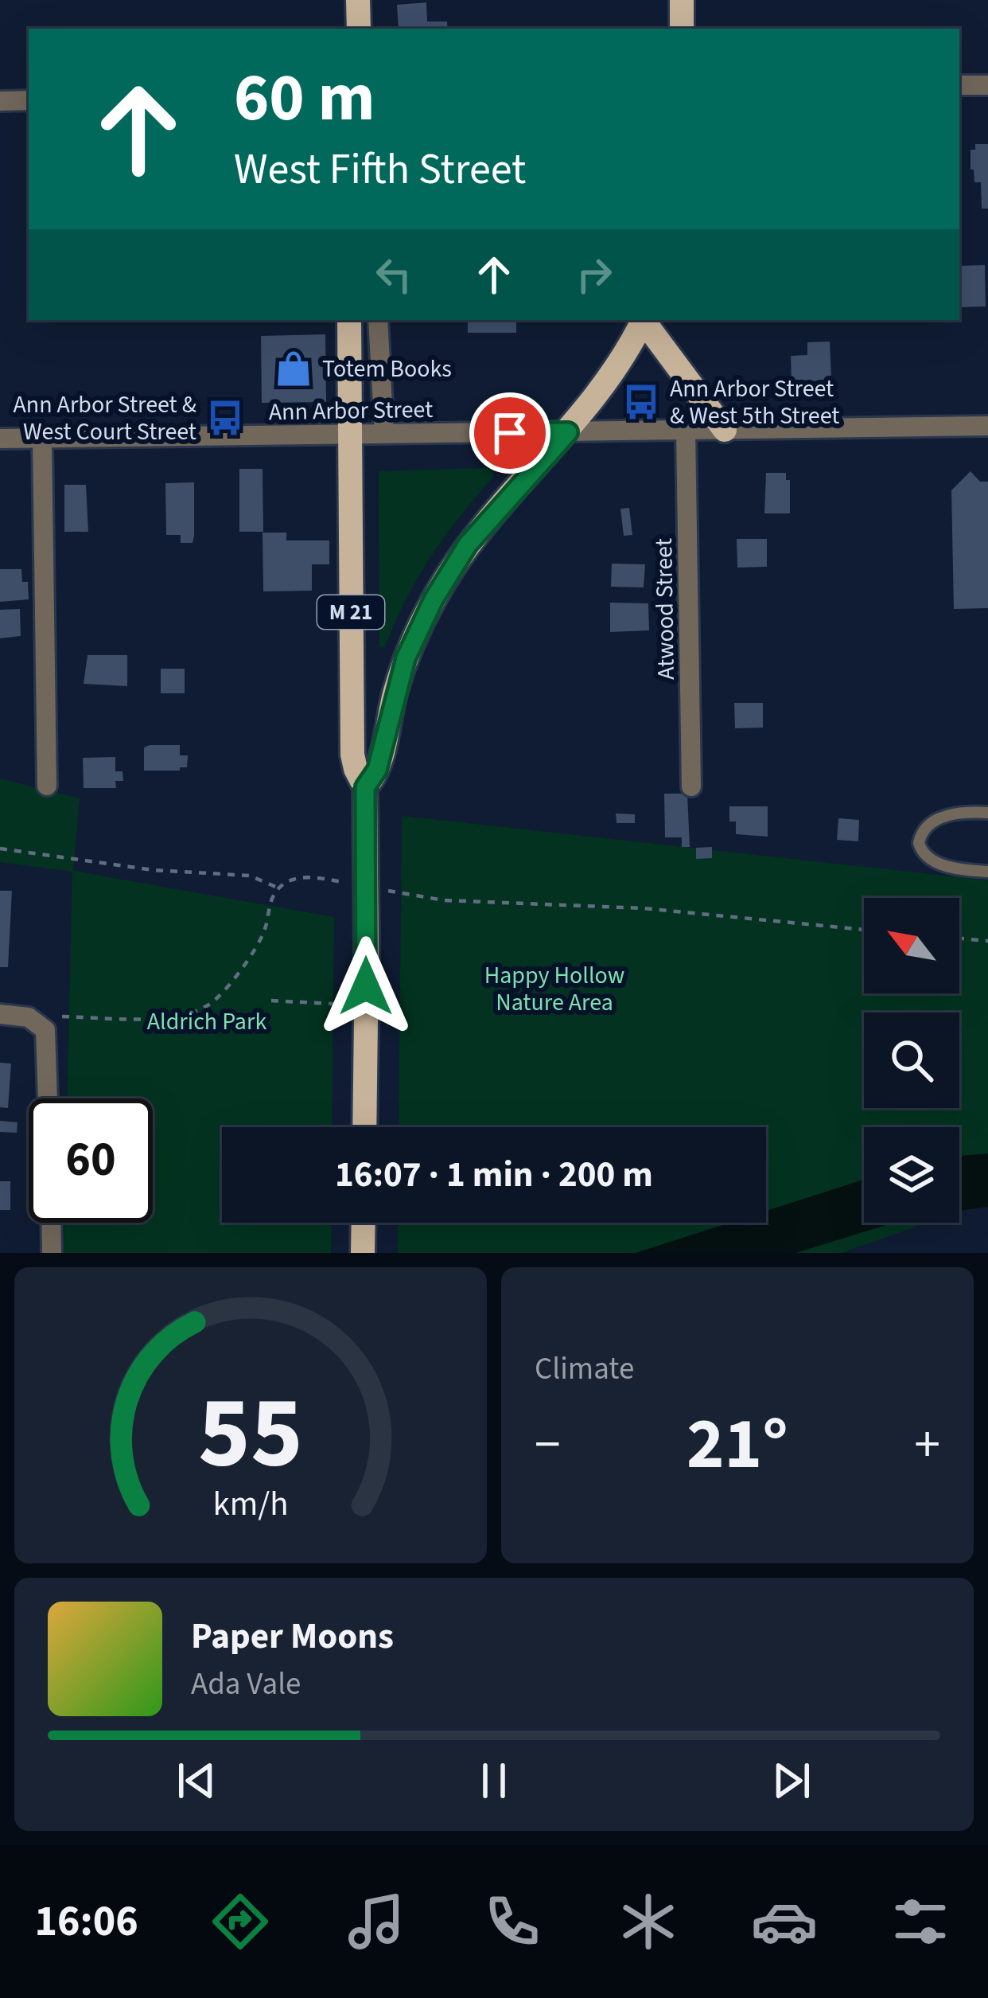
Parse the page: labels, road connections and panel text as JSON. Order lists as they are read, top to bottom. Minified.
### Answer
{"streets":{"main road":["M 21"],"street":["Ann Arbor Street","Atwood Street"]},"crossings":[["Ann Arbor Street","Atwood Street"],["Ann Arbor Street","M 21"]],"parks":["Happy Hollow Nature Area","Aldrich Park"],"places":{"shop":["Totem Books"],"bus stop":["Ann Arbor Street & West 5th Street","Ann Arbor Street & West Court Street"]},"north":"top left","page":{"turn":["60 m","West Fifth Street"],"limit":"60","trip":"16:07 · 1 min · 200 m","tile":"Climate","heat":["−","21°","+"],"song":["Paper Moons","Ada Vale"],"tabs":"16:06","gauge":["55","km/h"]}}
